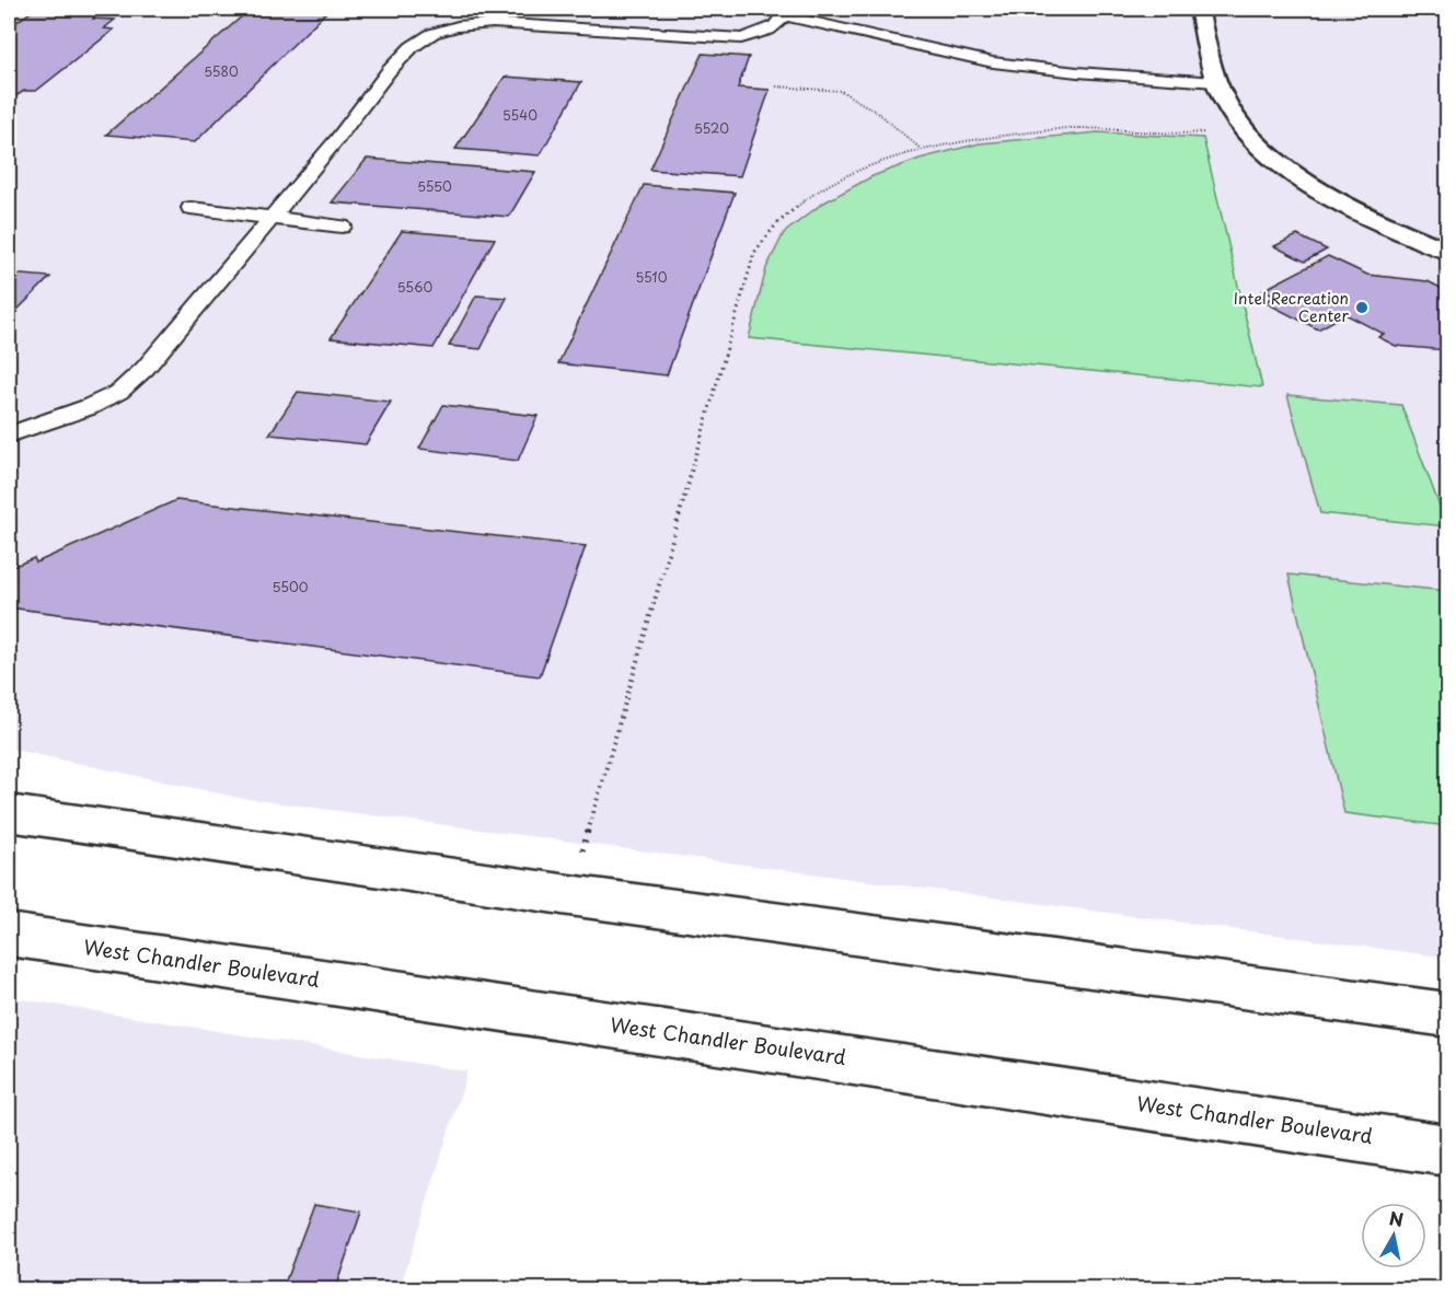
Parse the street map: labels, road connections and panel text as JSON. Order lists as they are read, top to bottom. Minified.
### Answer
{"streets":{"main road":["West Chandler Boulevard"]},"places":["Intel Recreation Center"],"house_numbers":["5580","5540","5520","5550","5510","5560","5500"],"north":"top"}
